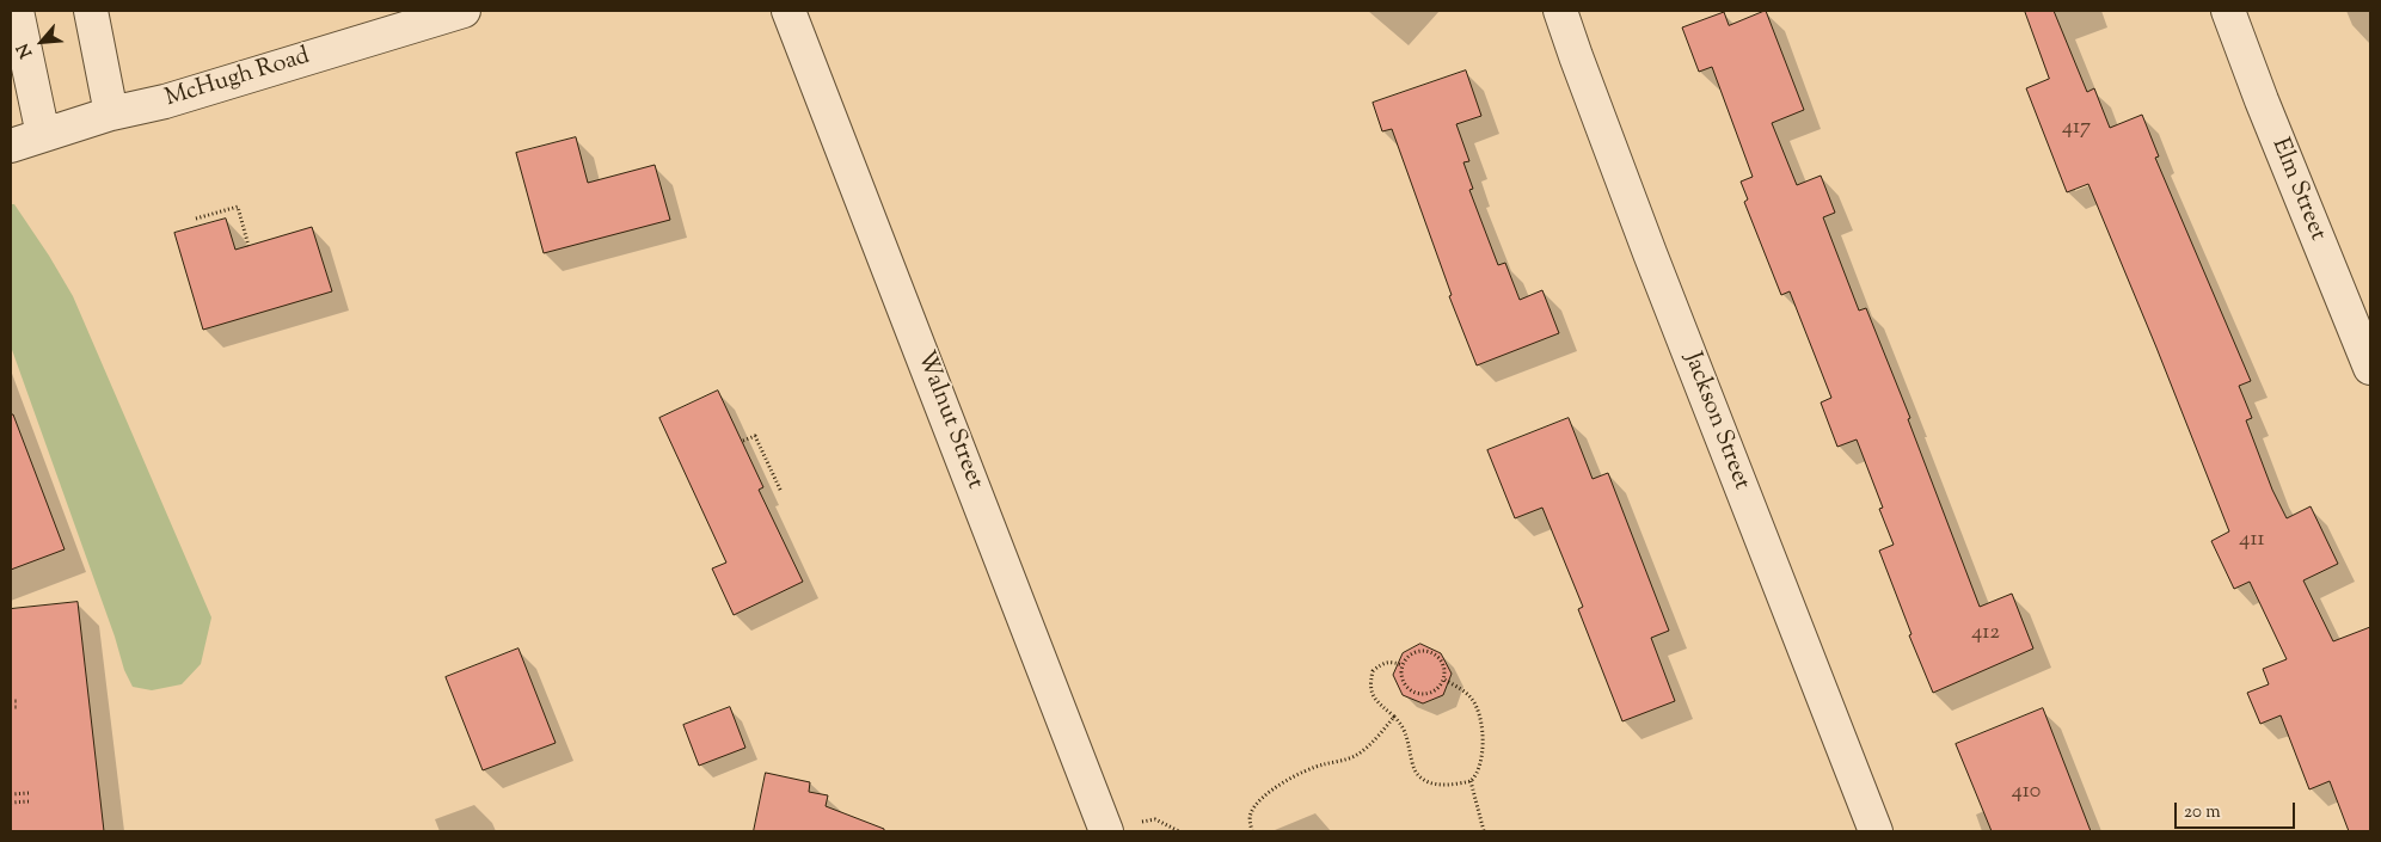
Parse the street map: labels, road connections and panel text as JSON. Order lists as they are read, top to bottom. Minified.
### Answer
{"streets":{"street":["McHugh Road","Elm Street","Walnut Street","Jackson Street"]},"house_numbers":["417","411","412","410"],"scale_bar":"20 m","north":"bottom left"}
